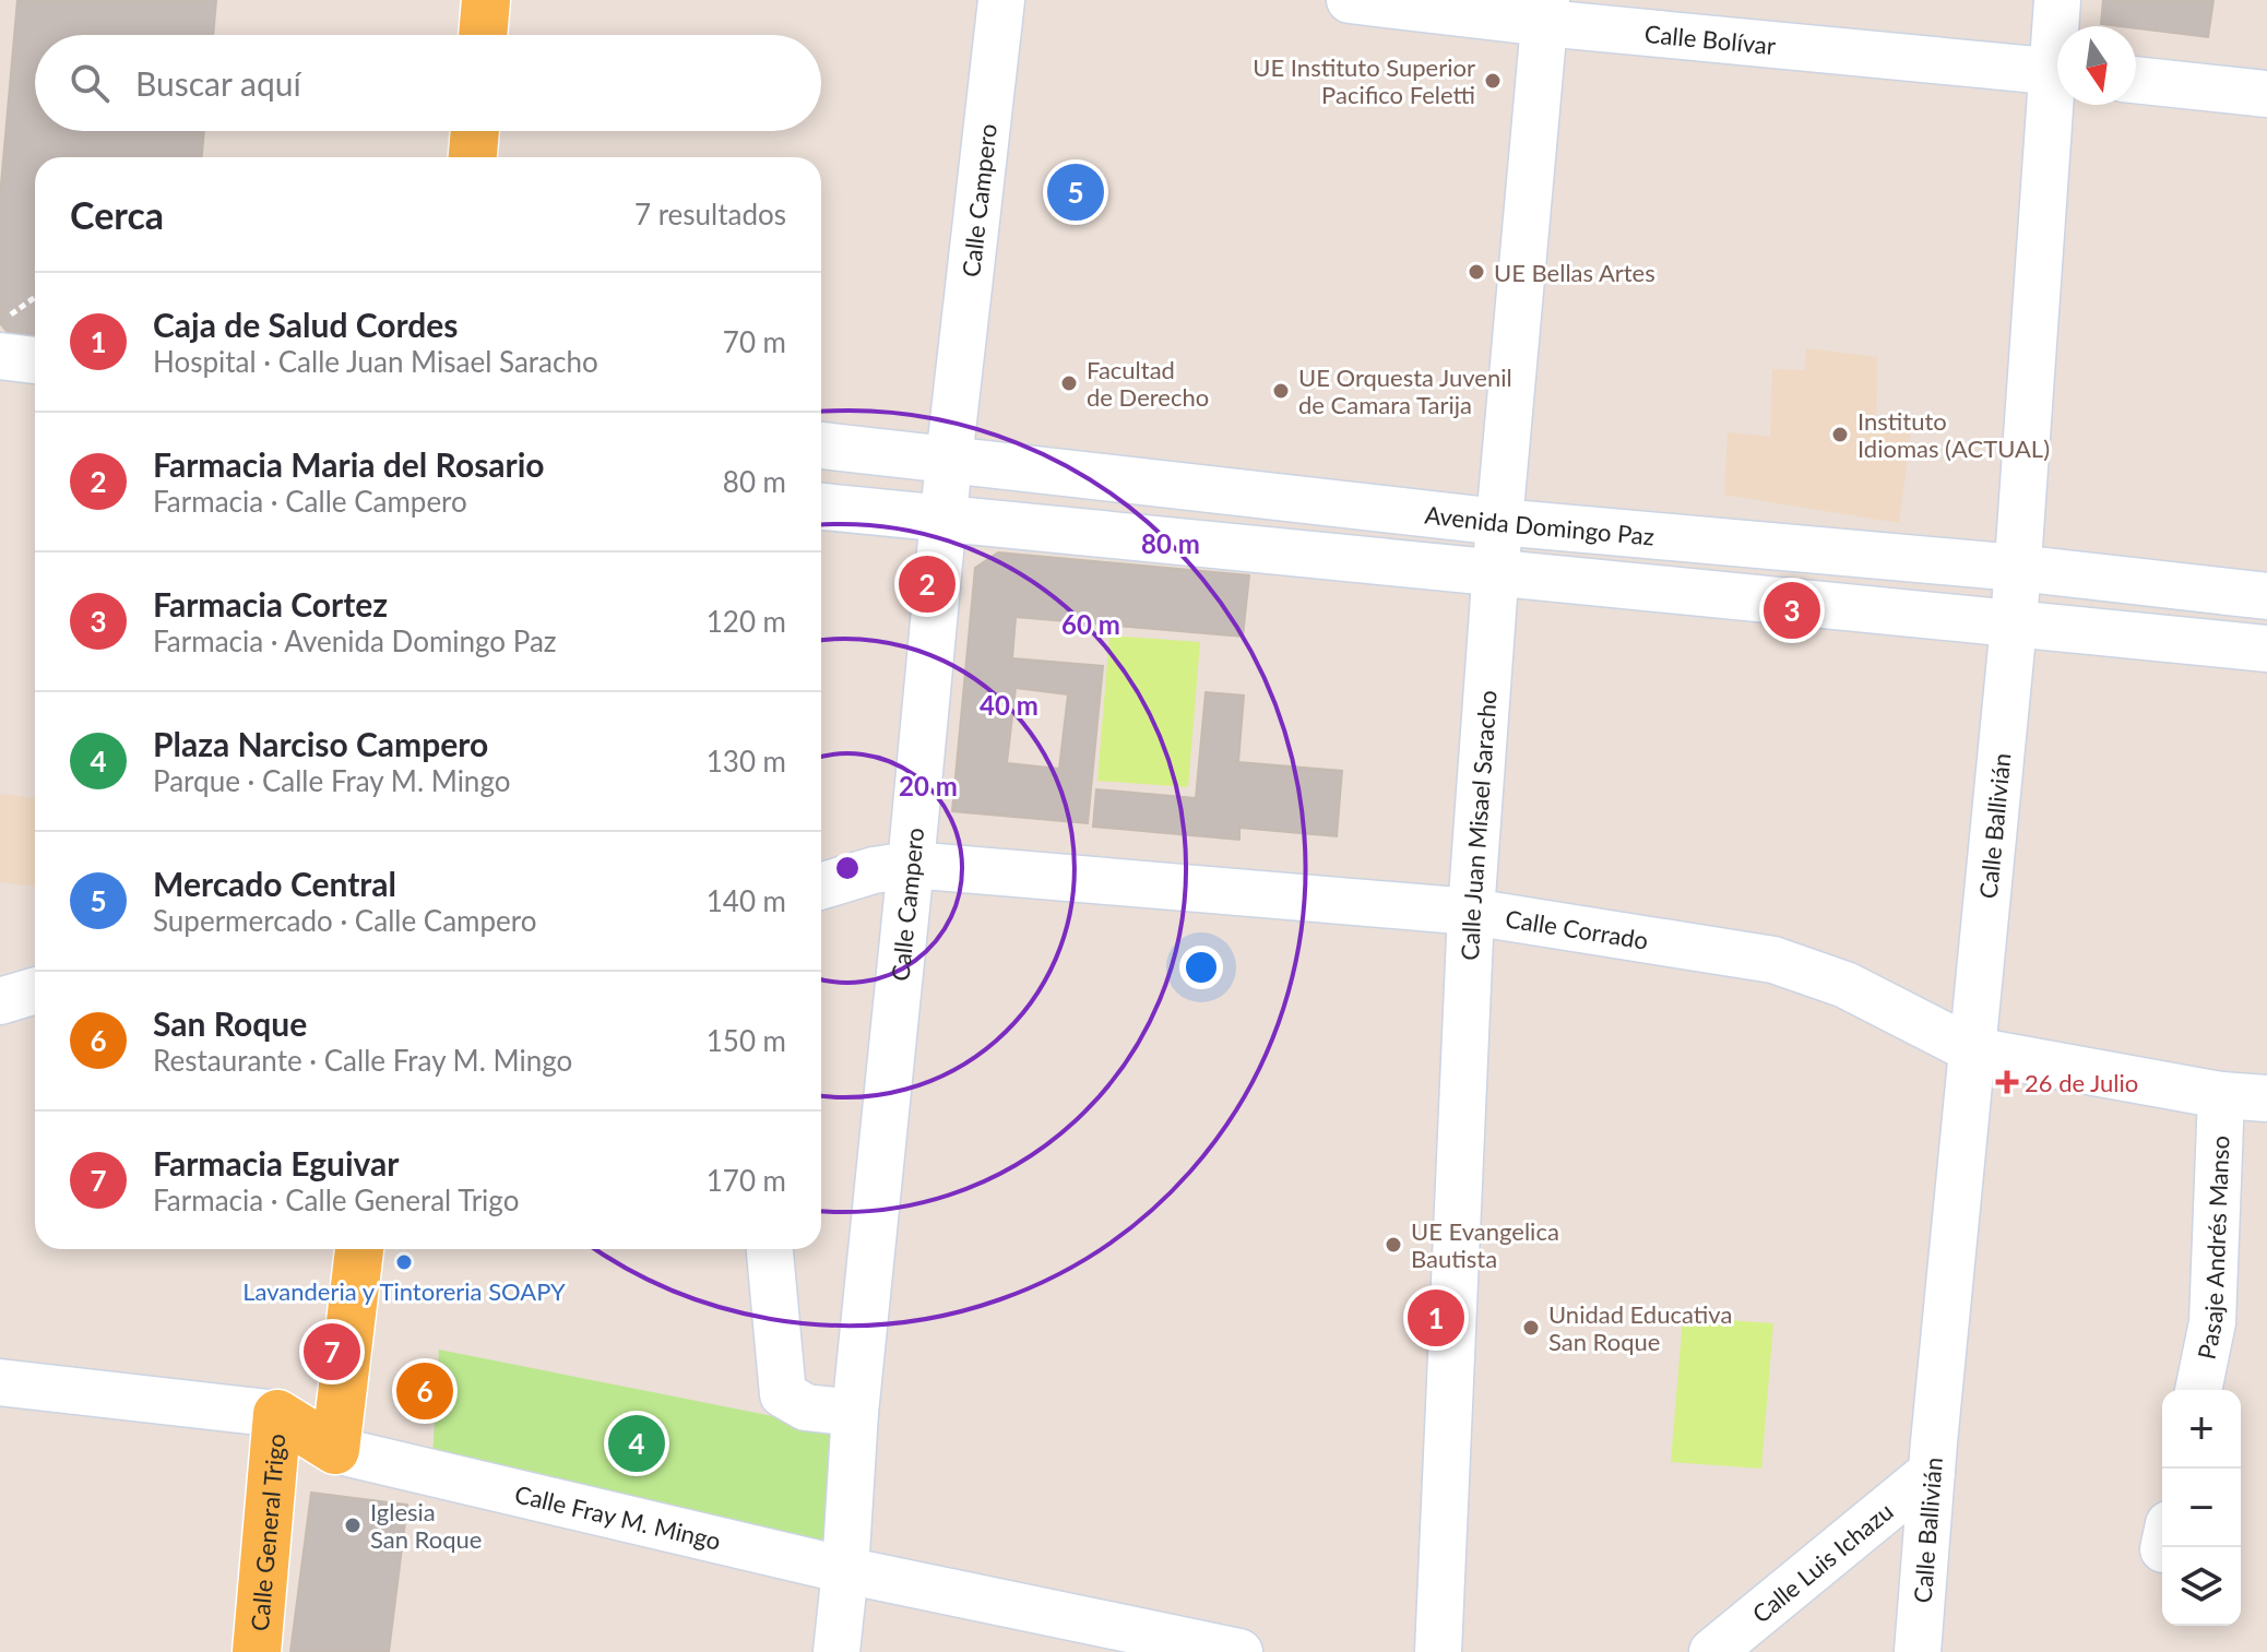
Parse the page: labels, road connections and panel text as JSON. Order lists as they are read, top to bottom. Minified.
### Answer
{"streets":{"main road":["Calle Fray M. Mingo","Calle General Trigo"],"street":["Calle Bolívar","Calle Campero","Avenida Domingo Paz","Calle Juan Misael Saracho","Calle Ballivián","Calle Corrado","Pasaje Andrés Manso","Calle Luis Ichazu"]},"crossings":[["Calle Bolívar","Calle Juan Misael Saracho"],["Calle Campero","Avenida Domingo Paz"],["Calle Campero","Calle Corrado"],["Calle Campero","Calle Fray M. Mingo"],["Avenida Domingo Paz","Calle Juan Misael Saracho"],["Avenida Domingo Paz","Calle Ballivián"],["Calle Juan Misael Saracho","Calle Corrado"],["Calle Ballivián","Calle Corrado"],["Calle Ballivián","Calle Luis Ichazu"],["Calle Corrado","Pasaje Andrés Manso"],["Calle Fray M. Mingo","Calle General Trigo"]],"places":{"other":["UE Instituto Superior Pacifico Feletti","UE Bellas Artes","Facultad de Derecho","UE Orquesta Juvenil de Camara Tarija","Instituto Idiomas (ACTUAL)","UE Evangelica Bautista","Lavanderia y Tintoreria SOAPY","Unidad Educativa San Roque","Iglesia San Roque"],"health":["26 de Julio"]},"north":"bottom","page":{"search":"Buscar aquí","heading":["Cerca","7 resultados"],"pins":["5","2","3","1","7","6","4"],"list":[{"mark":"1","name":"Caja de Salud Cordes","note":"Hospital · Calle Juan Misael Saracho","value":"70 m"},{"mark":"2","name":"Farmacia Maria del Rosario","note":"Farmacia · Calle Campero","value":"80 m"},{"mark":"3","name":"Farmacia Cortez","note":"Farmacia · Avenida Domingo Paz","value":"120 m"},{"mark":"4","name":"Plaza Narciso Campero","note":"Parque · Calle Fray M. Mingo","value":"130 m"},{"mark":"5","name":"Mercado Central","note":"Supermercado · Calle Campero","value":"140 m"},{"mark":"6","name":"San Roque","note":"Restaurante · Calle Fray M. Mingo","value":"150 m"},{"mark":"7","name":"Farmacia Eguivar","note":"Farmacia · Calle General Trigo","value":"170 m"}],"map_buttons":["+","−"]},"rings":["80 m","60 m","40 m","20 m"]}
